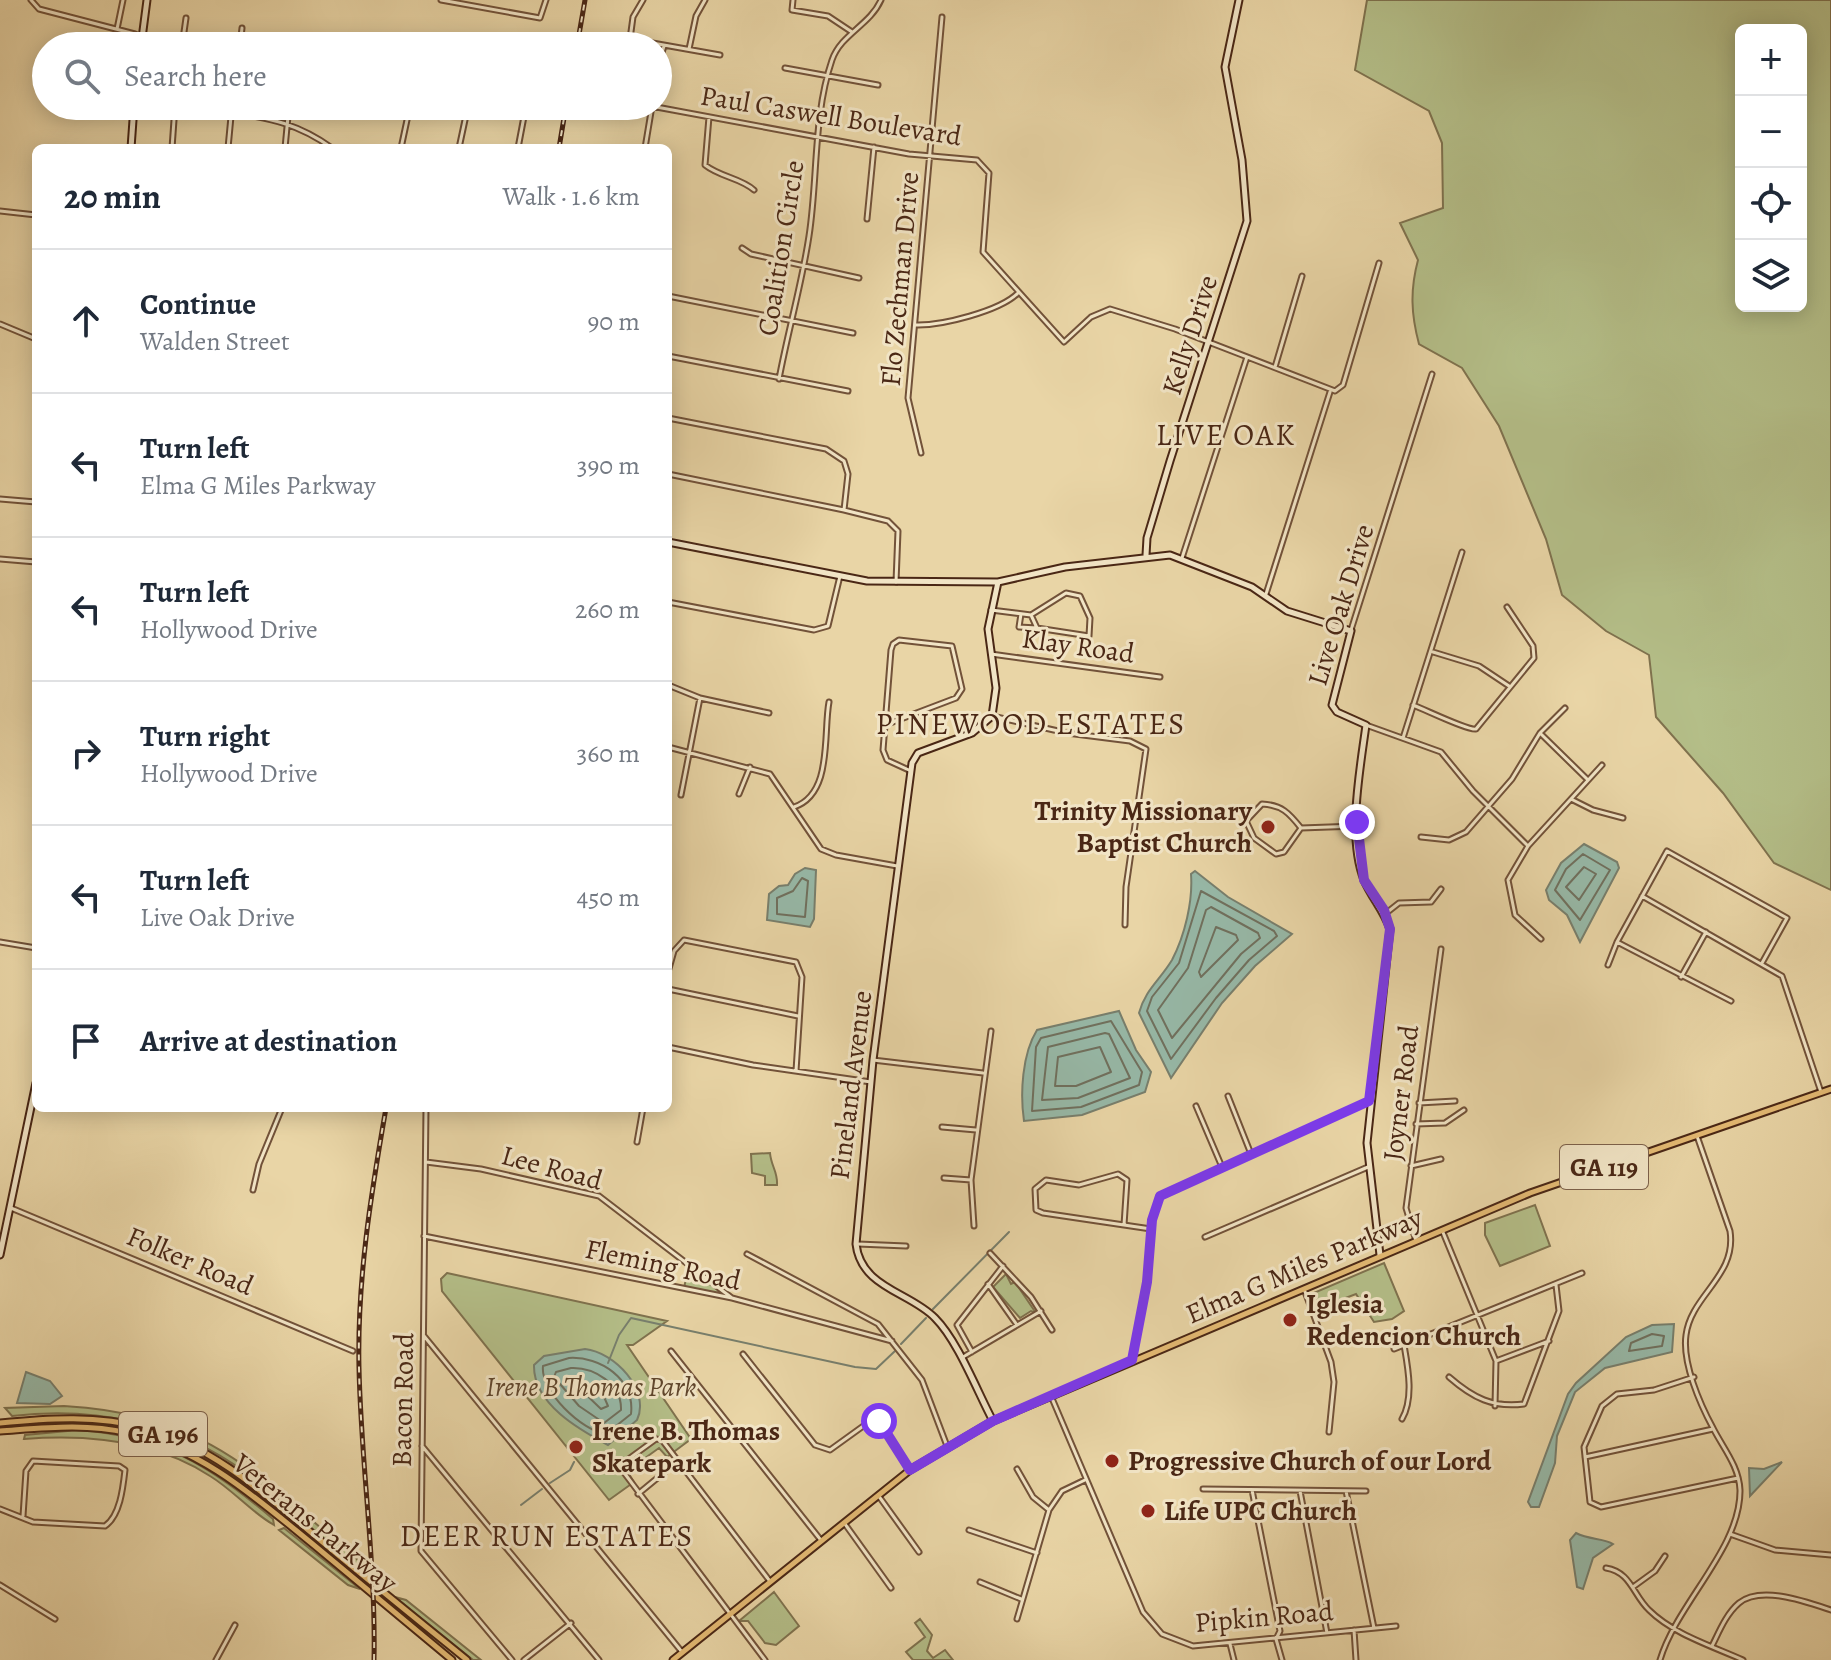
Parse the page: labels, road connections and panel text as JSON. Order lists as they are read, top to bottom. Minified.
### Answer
{"streets":{"main road":["GA 119","Elma G Miles Parkway","GA 196","Veterans Parkway"],"street":["Paul Caswell Boulevard","Coalition Circle","Flo Zechman Drive","Kelly Drive","Live Oak Drive","Klay Road","Pineland Avenue","Joyner Road","Lee Road","Folker Road","Fleming Road","Bacon Road","Pipkin Road"]},"crossings":[["Paul Caswell Boulevard","Coalition Circle"],["Paul Caswell Boulevard","Flo Zechman Drive"],["Paul Caswell Boulevard","Kelly Drive"],["Joyner Road","Elma G Miles Parkway"],["Lee Road","Fleming Road"],["Lee Road","Bacon Road"],["Fleming Road","Bacon Road"],["Elma G Miles Parkway","Pipkin Road"]],"districts":["LIVE OAK","PINEWOOD ESTATES","DEER RUN ESTATES"],"parks":["Irene B Thomas Park"],"places":["Trinity Missionary Baptist Church","Iglesia Redencion Church","Irene B. Thomas Skatepark","Progressive Church of our Lord","Life UPC Church"],"page":{"map_buttons":["+","−"],"search":"Search here","heading":["20 min","Walk · 1.6 km"],"list":[["Continue","Walden Street","90 m"],["Turn left","Elma G Miles Parkway","390 m"],["Turn left","Hollywood Drive","260 m"],["Turn right","Hollywood Drive","360 m"],["Turn left","Live Oak Drive","450 m"],"Arrive at destination"]}}
